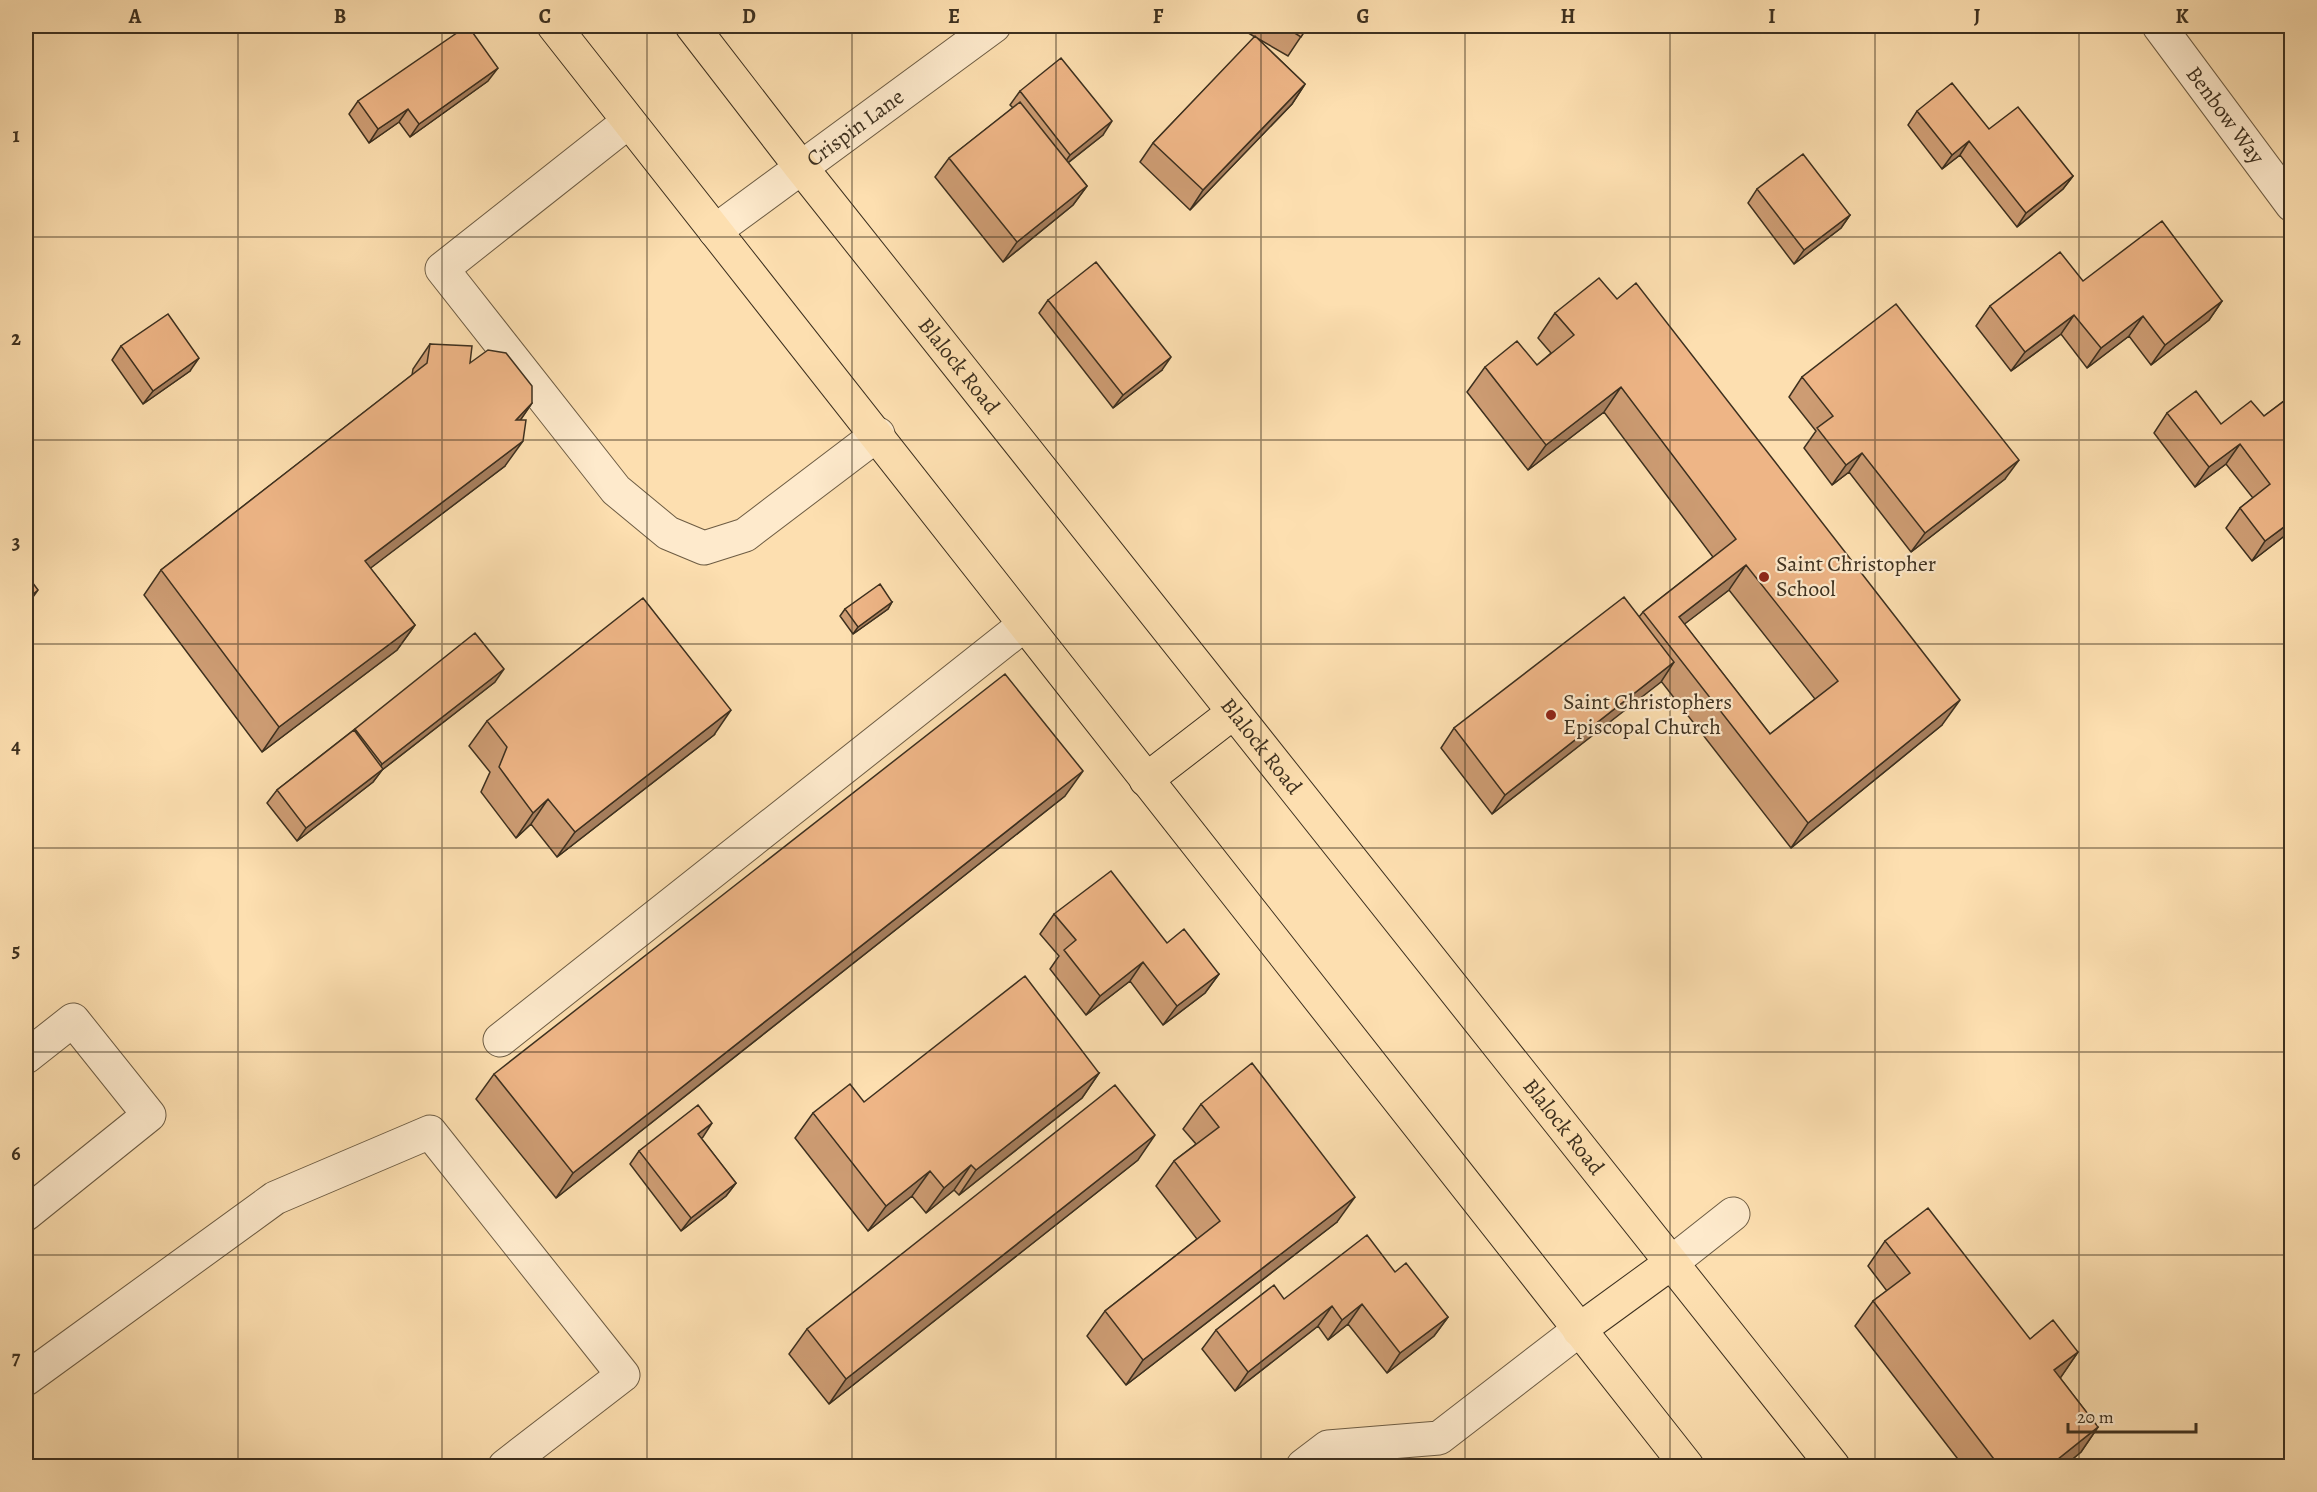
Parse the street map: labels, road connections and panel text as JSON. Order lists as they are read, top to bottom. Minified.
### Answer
{"streets":{"main road":["Blalock Road"],"street":["Benbow Way","Crispin Lane"]},"crossings":[["Crispin Lane","Blalock Road"]],"places":["Saint Christopher School","Saint Christophers Episcopal Church"],"scale_bar":"20 m","grid":{"columns":["A","B","C","D","E","F","G","H","I","J","K"],"rows":["1","2","3","4","5","6","7"]}}
